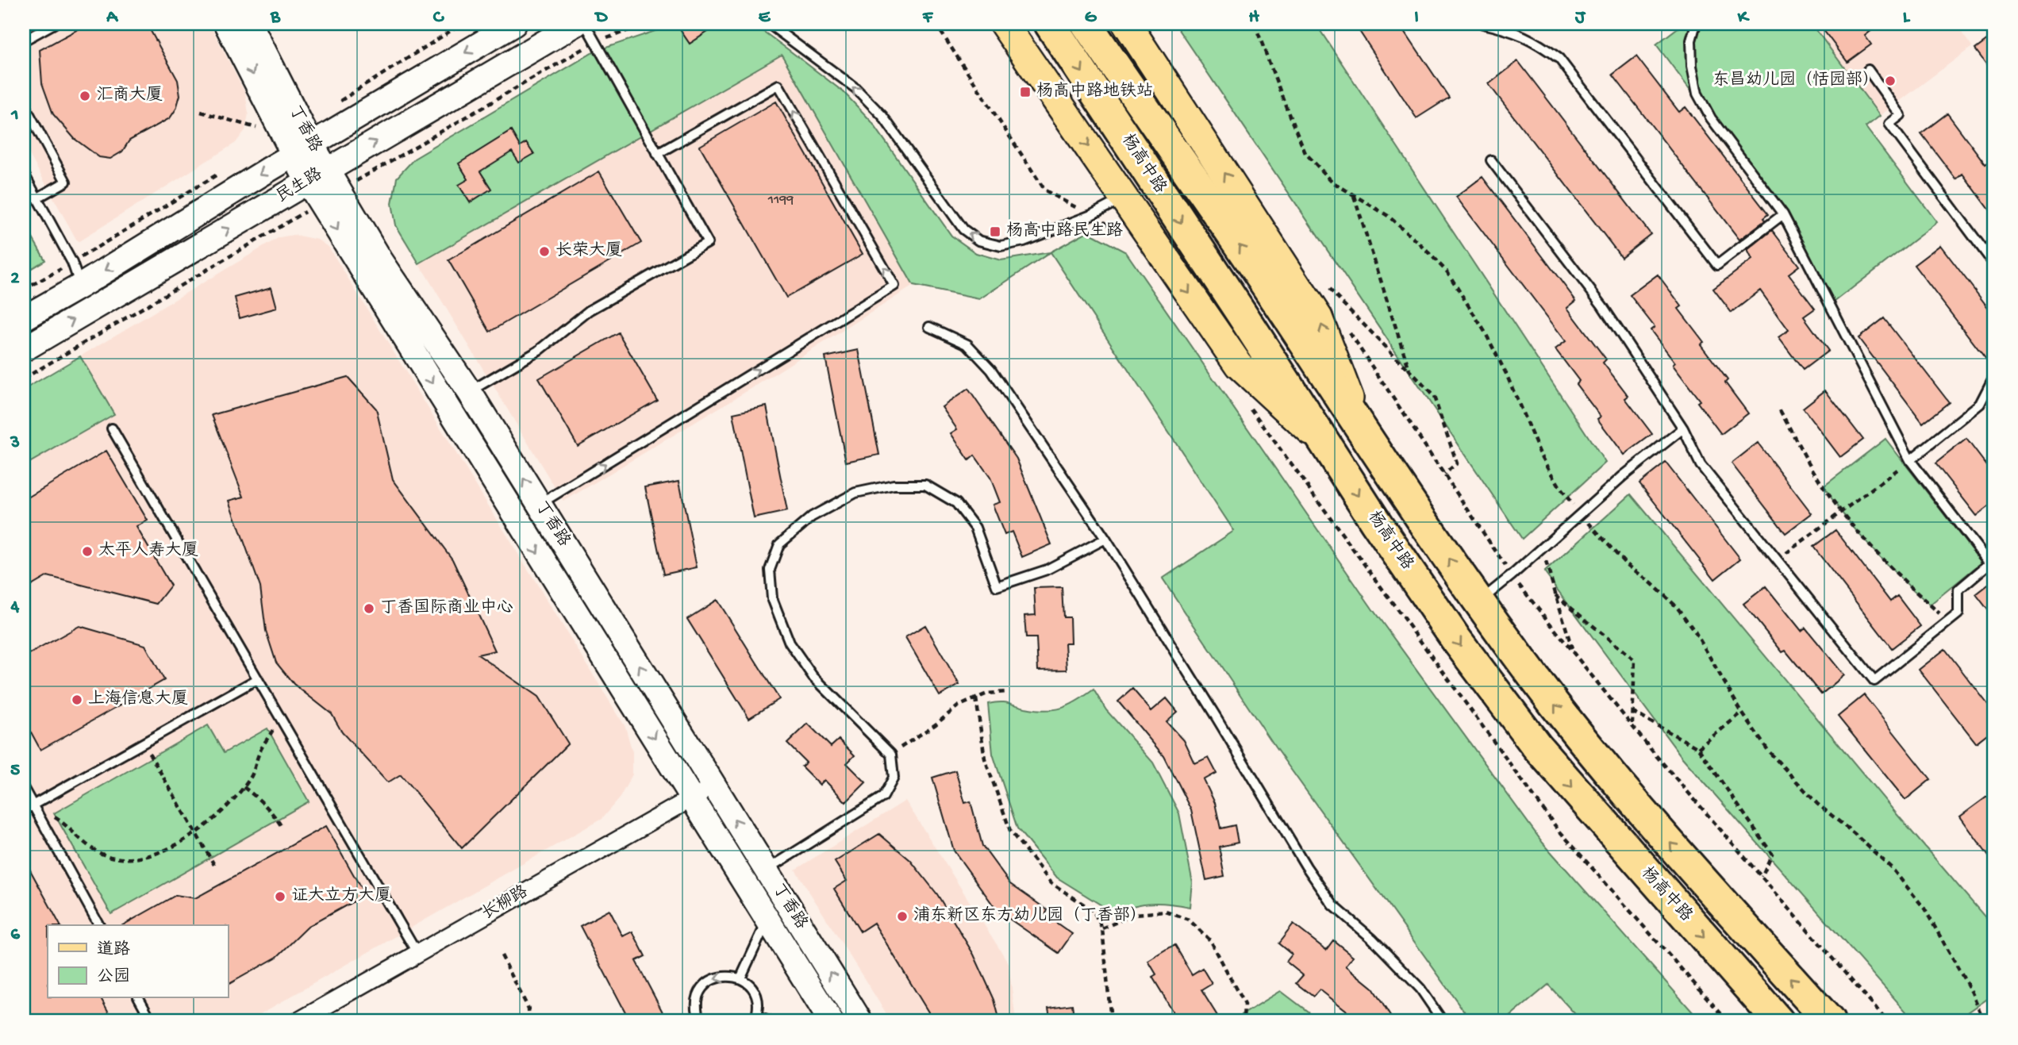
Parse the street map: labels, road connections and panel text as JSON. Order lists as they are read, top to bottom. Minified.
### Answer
{"streets":{"highway":["杨高中路"],"street":["丁香路","民生路","长柳路"]},"crossings":[["丁香路","民生路"],["丁香路","长柳路"]],"places":{"other":["东昌幼儿园（恬园部）","汇商大厦","长荣大厦","太平人寿大厦","丁香国际商业中心","上海信息大厦","证大立方大厦","浦东新区东方幼儿园（丁香部）"],"transit":["杨高中路地铁站","杨高中路民生路"]},"house_numbers":["1199"],"legend":["道路","公园"],"grid":{"columns":["A","B","C","D","E","F","G","H","I","J","K","L"],"rows":["1","2","3","4","5","6"]}}
